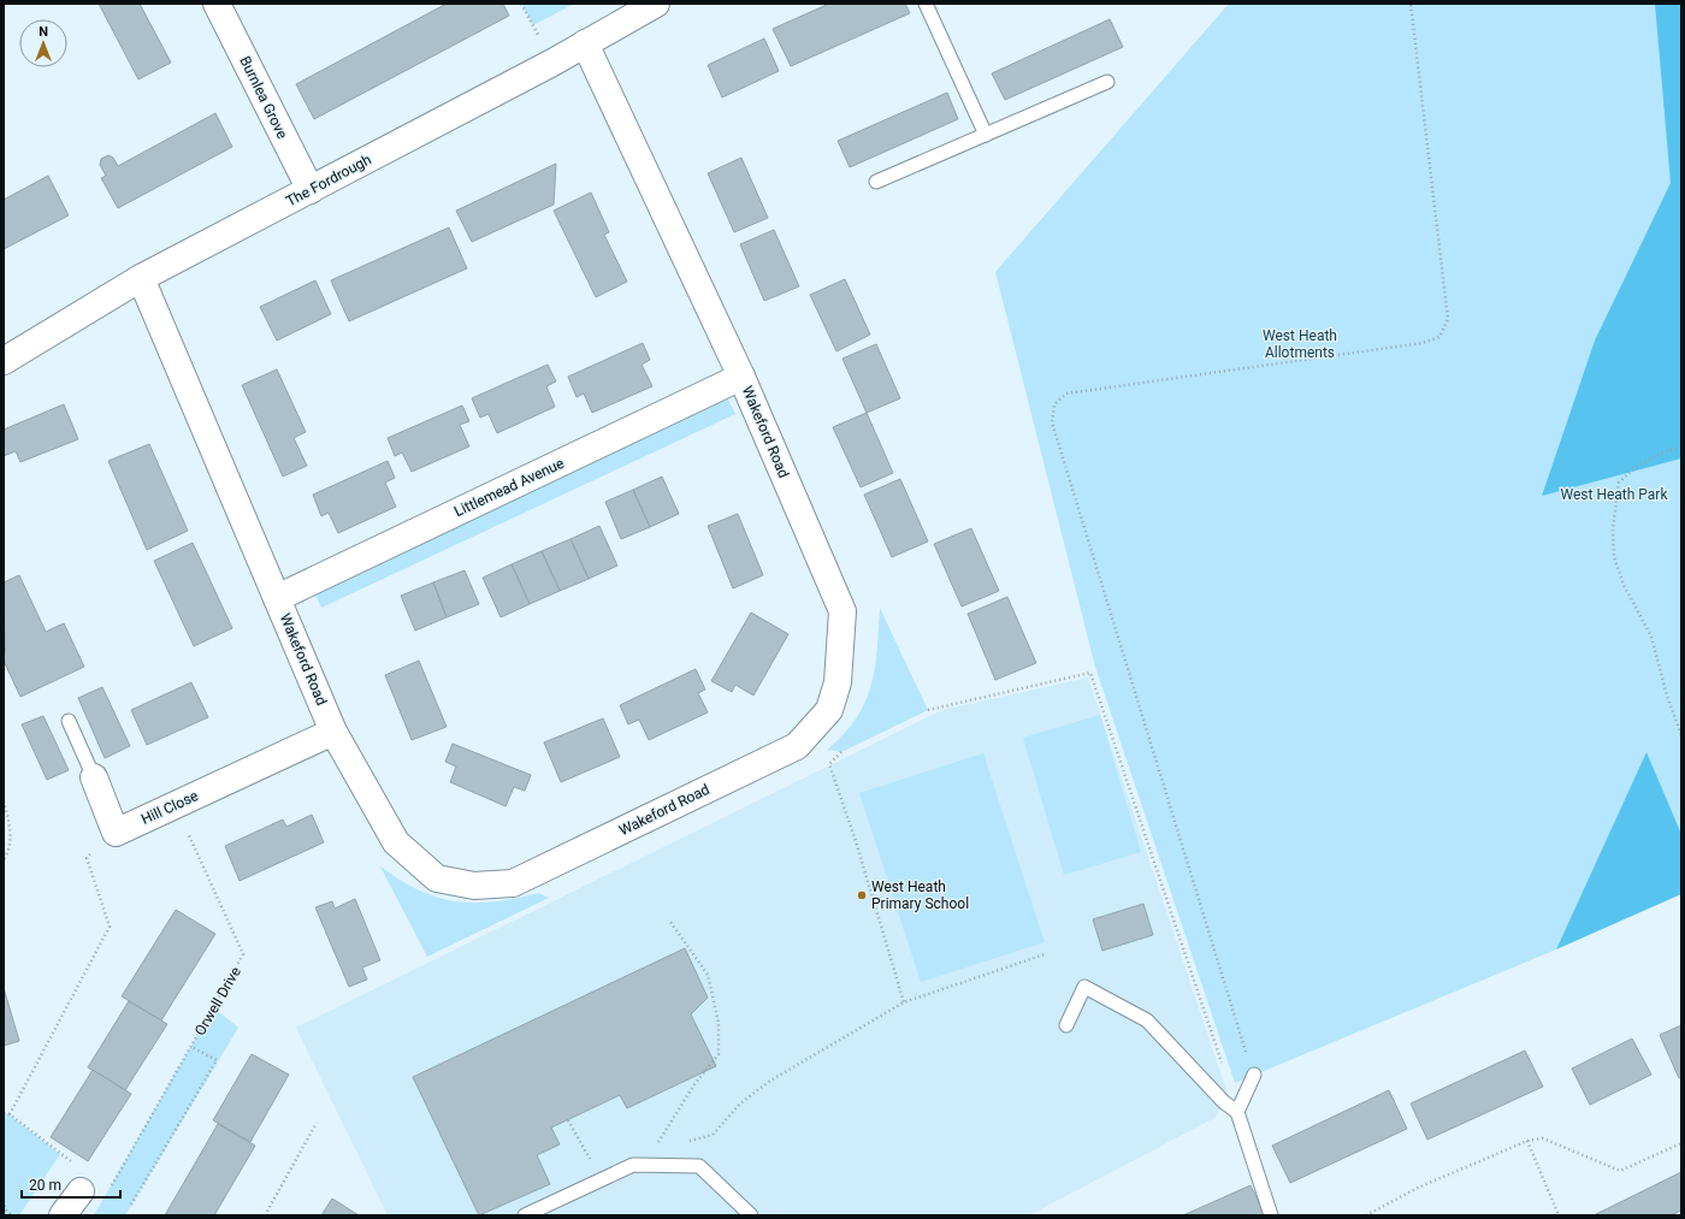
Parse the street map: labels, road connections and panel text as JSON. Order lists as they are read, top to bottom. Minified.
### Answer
{"streets":{"street":["Burnlea Grove","The Fordrough","Wakeford Road","Littlemead Avenue","Hill Close"],"path":["Orwell Drive"]},"crossings":[["Burnlea Grove","The Fordrough"],["The Fordrough","Wakeford Road"],["Wakeford Road","Littlemead Avenue"],["Wakeford Road","Hill Close"],["Hill Close","Orwell Drive"]],"parks":["West Heath Allotments","West Heath Park"],"places":["West Heath Primary School"],"scale_bar":"20 m","north":"top"}
